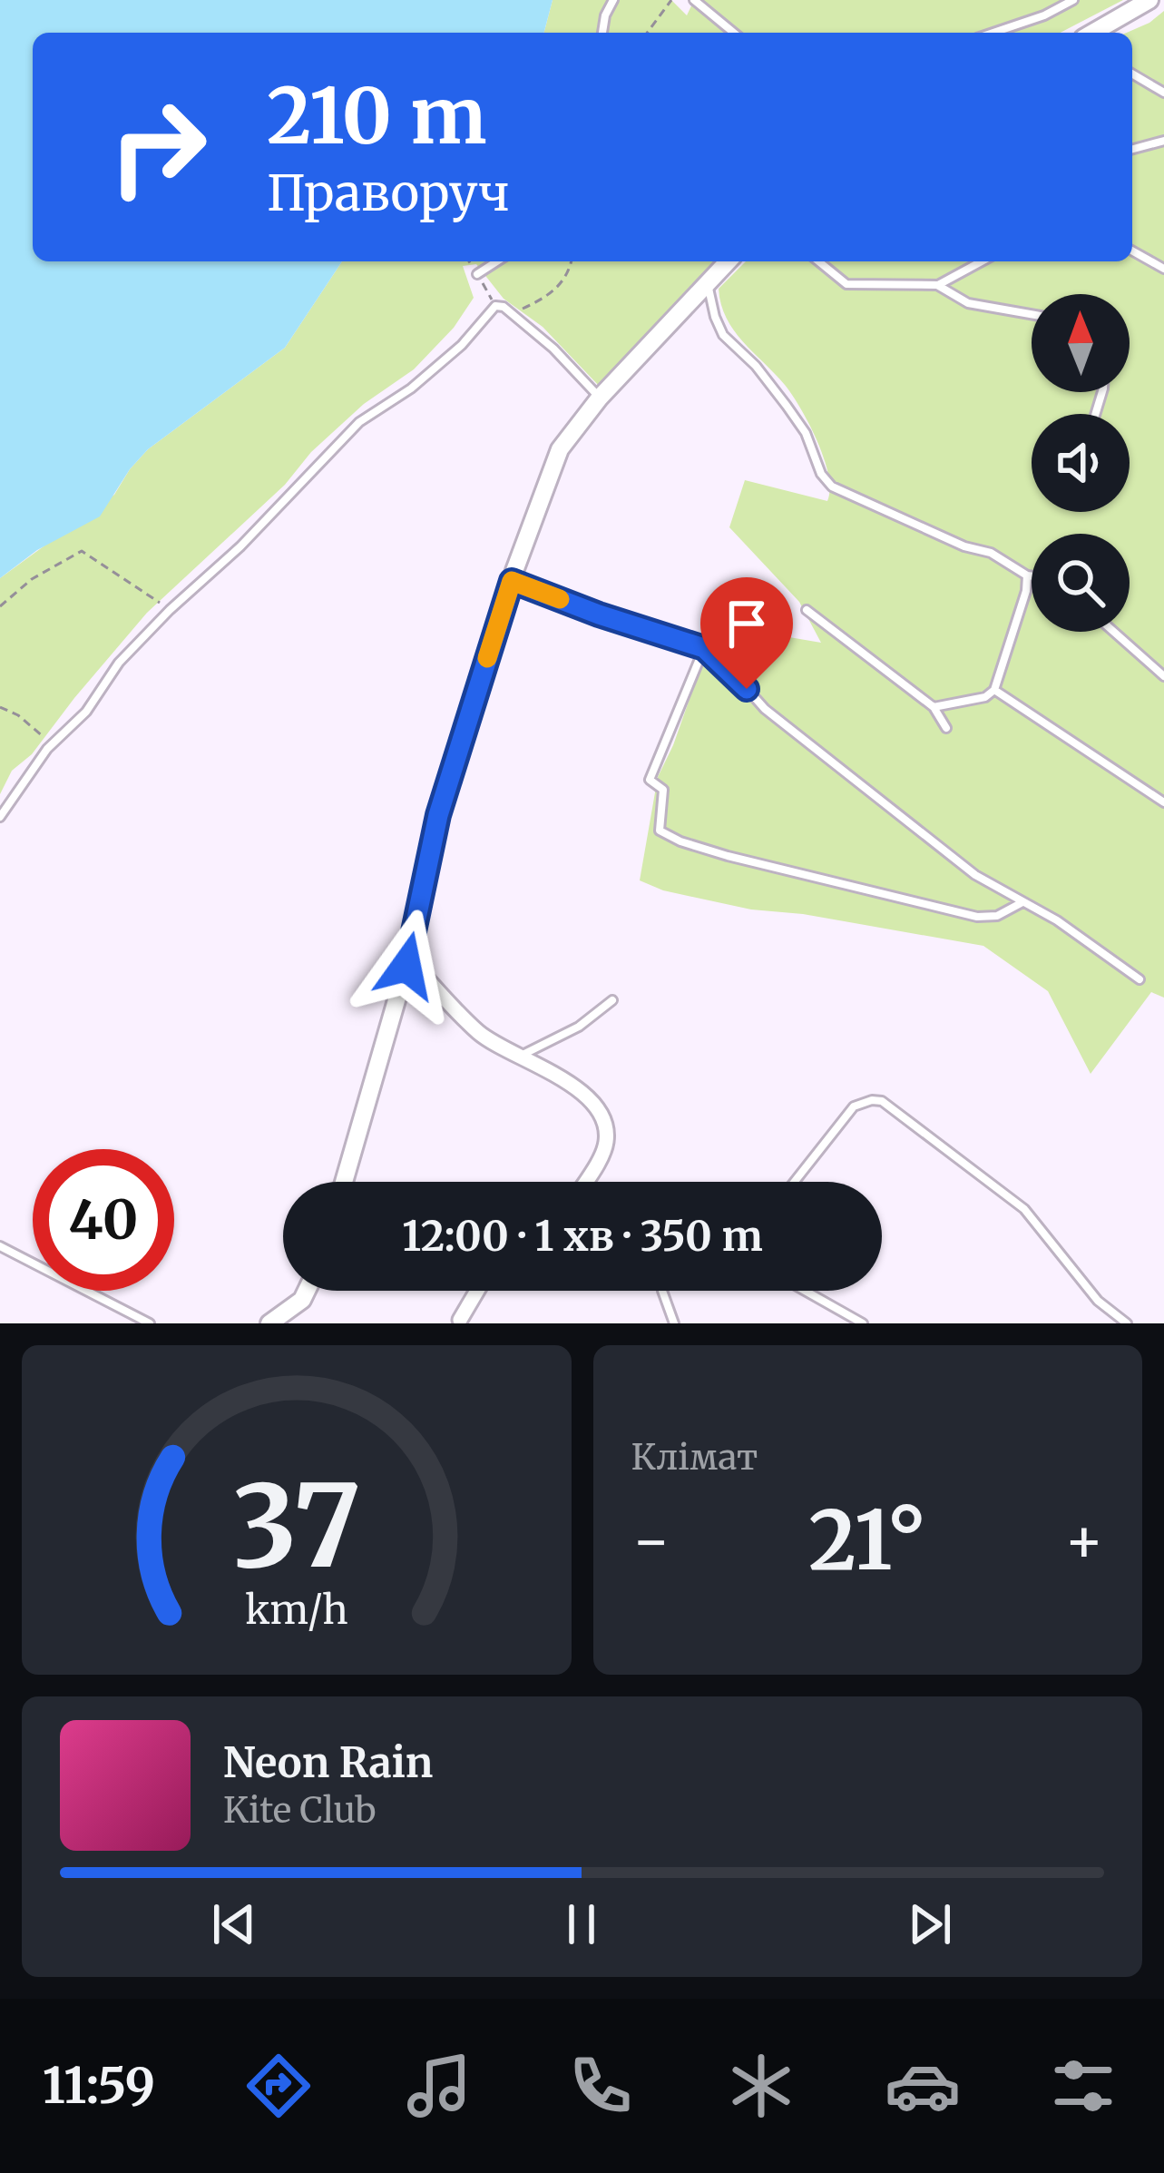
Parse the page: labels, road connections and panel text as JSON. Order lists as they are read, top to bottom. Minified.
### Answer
{"north":"top","page":{"turn":["210 m","Праворуч"],"limit":"40","trip":"12:00 · 1 хв · 350 m","tile":"Клімат","heat":["−","21°","+"],"song":["Neon Rain","Kite Club"],"tabs":"11:59","gauge":["37","km/h"]}}
